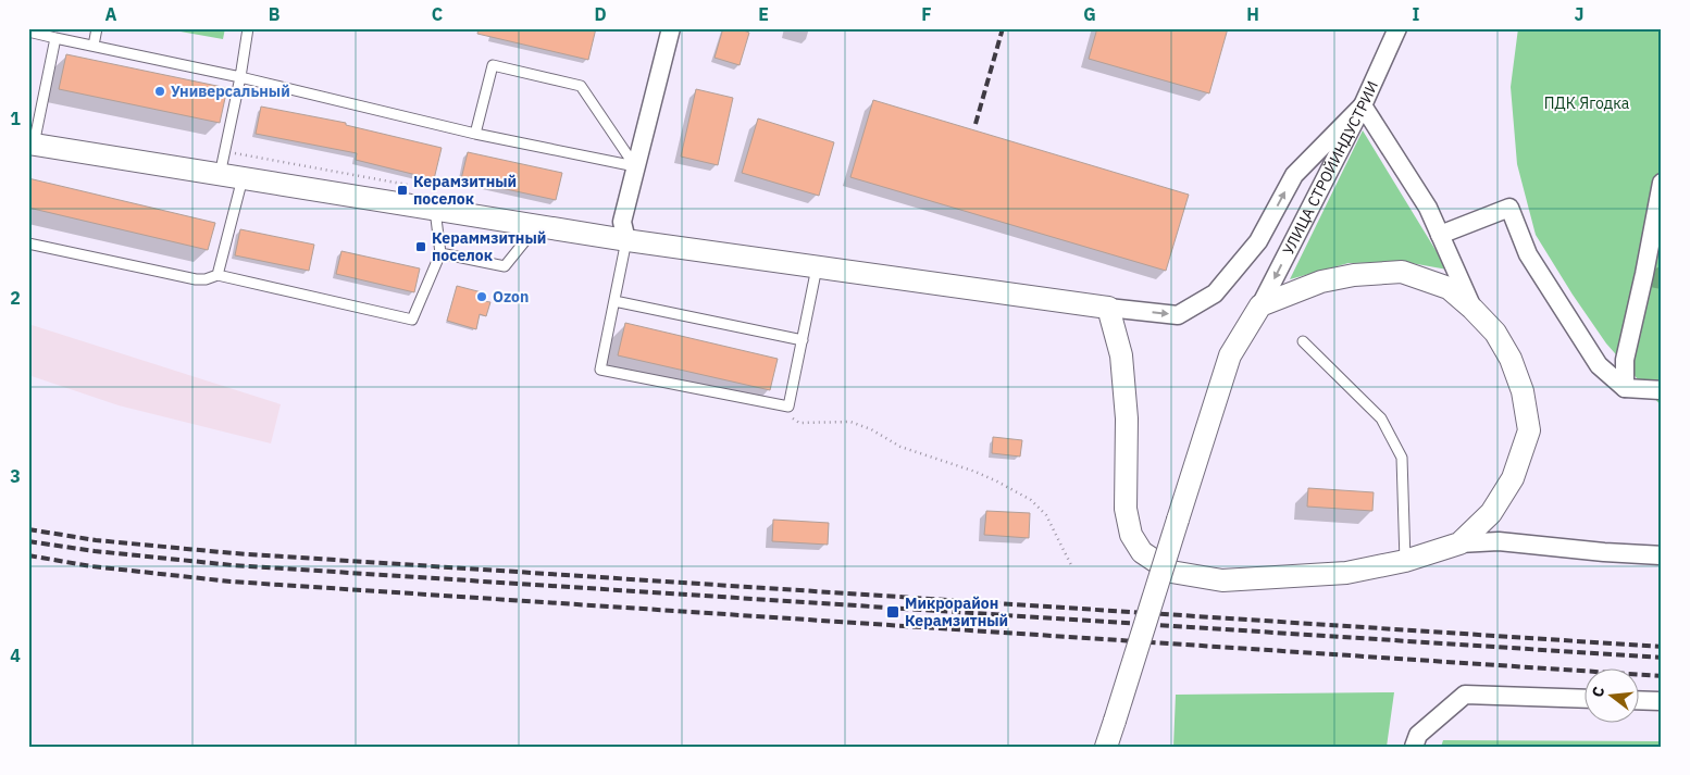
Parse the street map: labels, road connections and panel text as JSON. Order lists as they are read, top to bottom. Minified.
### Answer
{"streets":{"street":["УЛИЦА СТРОЙИНДУСТРИИ"]},"one_way":["УЛИЦА СТРОЙИНДУСТРИИ"],"parks":["ПДК Ягодка"],"places":{"other":["Универсальный","Ozon"],"transit":["Керамзитный поселок","Кераммзитный поселок","Микрорайон Керамзитный"]},"north":"left","grid":{"columns":["A","B","C","D","E","F","G","H","I","J"],"rows":["1","2","3","4"]}}
